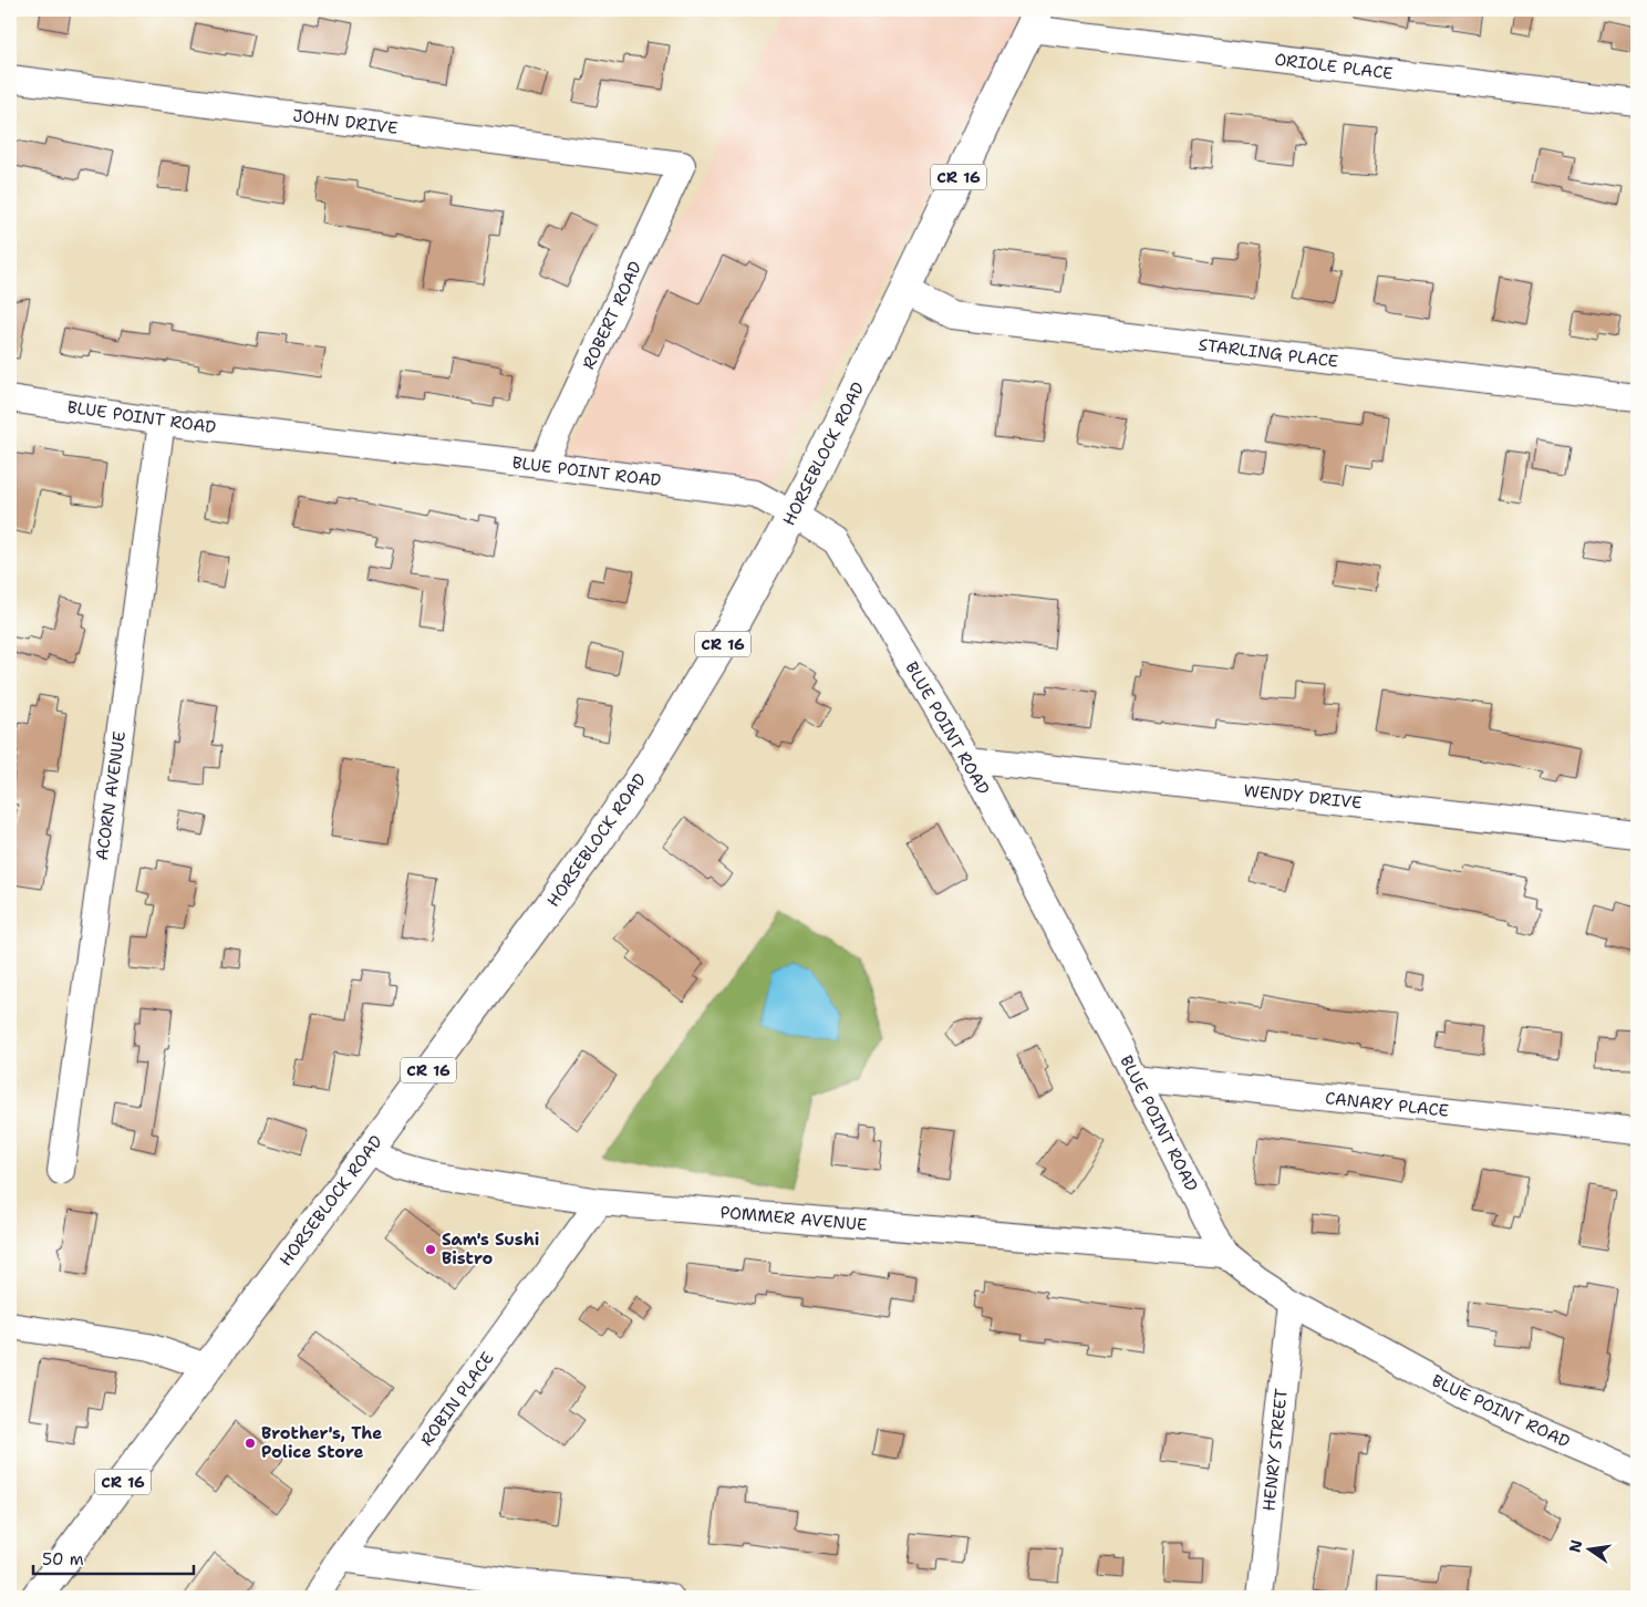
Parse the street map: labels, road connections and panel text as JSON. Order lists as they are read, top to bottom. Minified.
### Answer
{"streets":{"main road":["CR 16","HORSEBLOCK ROAD"],"street":["ORIOLE PLACE","JOHN DRIVE","ROBERT ROAD","STARLING PLACE","BLUE POINT ROAD","ACORN AVENUE","WENDY DRIVE","CANARY PLACE","POMMER AVENUE","ROBIN PLACE","HENRY STREET"]},"crossings":[["ORIOLE PLACE","HORSEBLOCK ROAD"],["JOHN DRIVE","ROBERT ROAD"],["ROBERT ROAD","BLUE POINT ROAD"],["STARLING PLACE","HORSEBLOCK ROAD"],["BLUE POINT ROAD","HORSEBLOCK ROAD"],["BLUE POINT ROAD","ACORN AVENUE"],["BLUE POINT ROAD","WENDY DRIVE"],["BLUE POINT ROAD","CANARY PLACE"],["BLUE POINT ROAD","POMMER AVENUE"],["BLUE POINT ROAD","HENRY STREET"],["HORSEBLOCK ROAD","POMMER AVENUE"],["POMMER AVENUE","ROBIN PLACE"]],"places":["Sam's Sushi Bistro","Brother's, The Police Store"],"scale_bar":"50 m","north":"left"}
